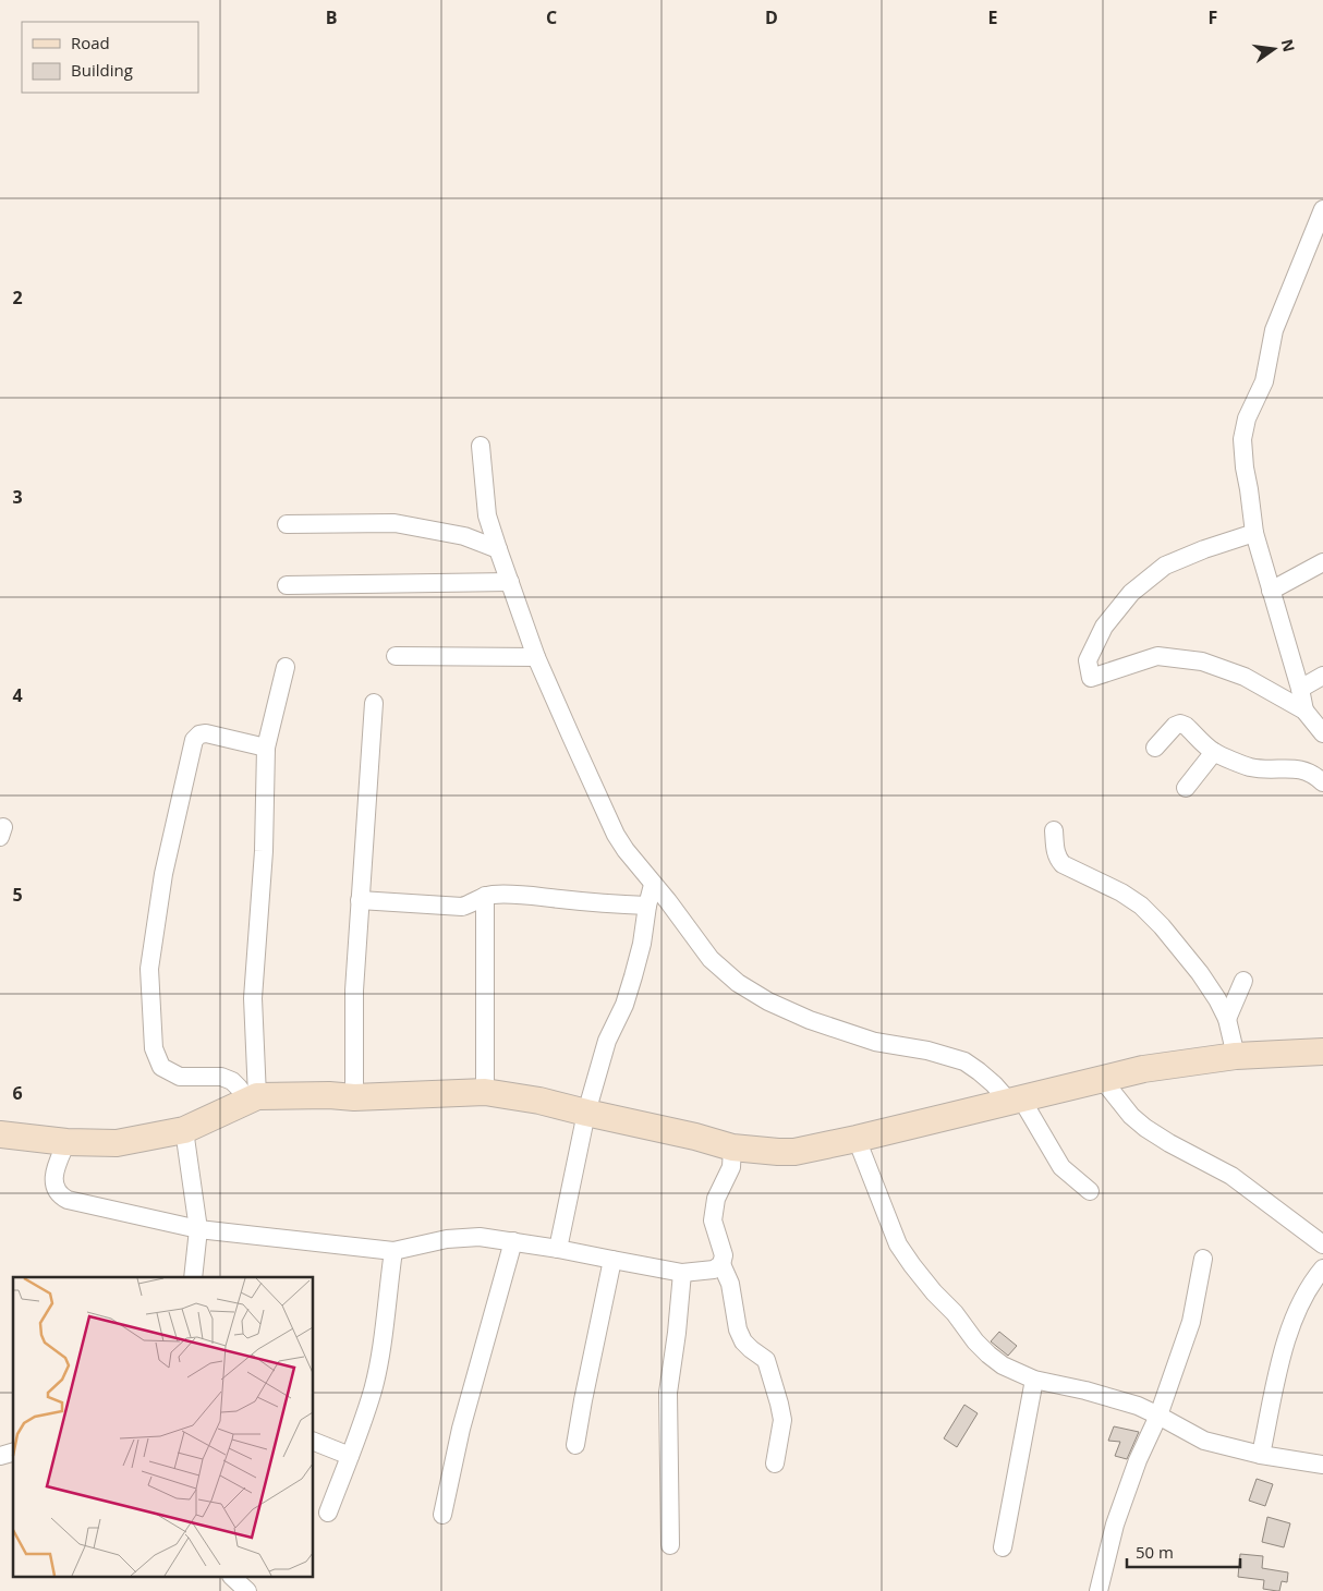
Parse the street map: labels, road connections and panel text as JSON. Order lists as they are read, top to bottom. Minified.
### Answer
{"legend":["Road","Building"],"scale_bar":"50 m","north":"right","grid":{"columns":["B","C","D","E","F"],"rows":["2","3","4","5","6"]}}
